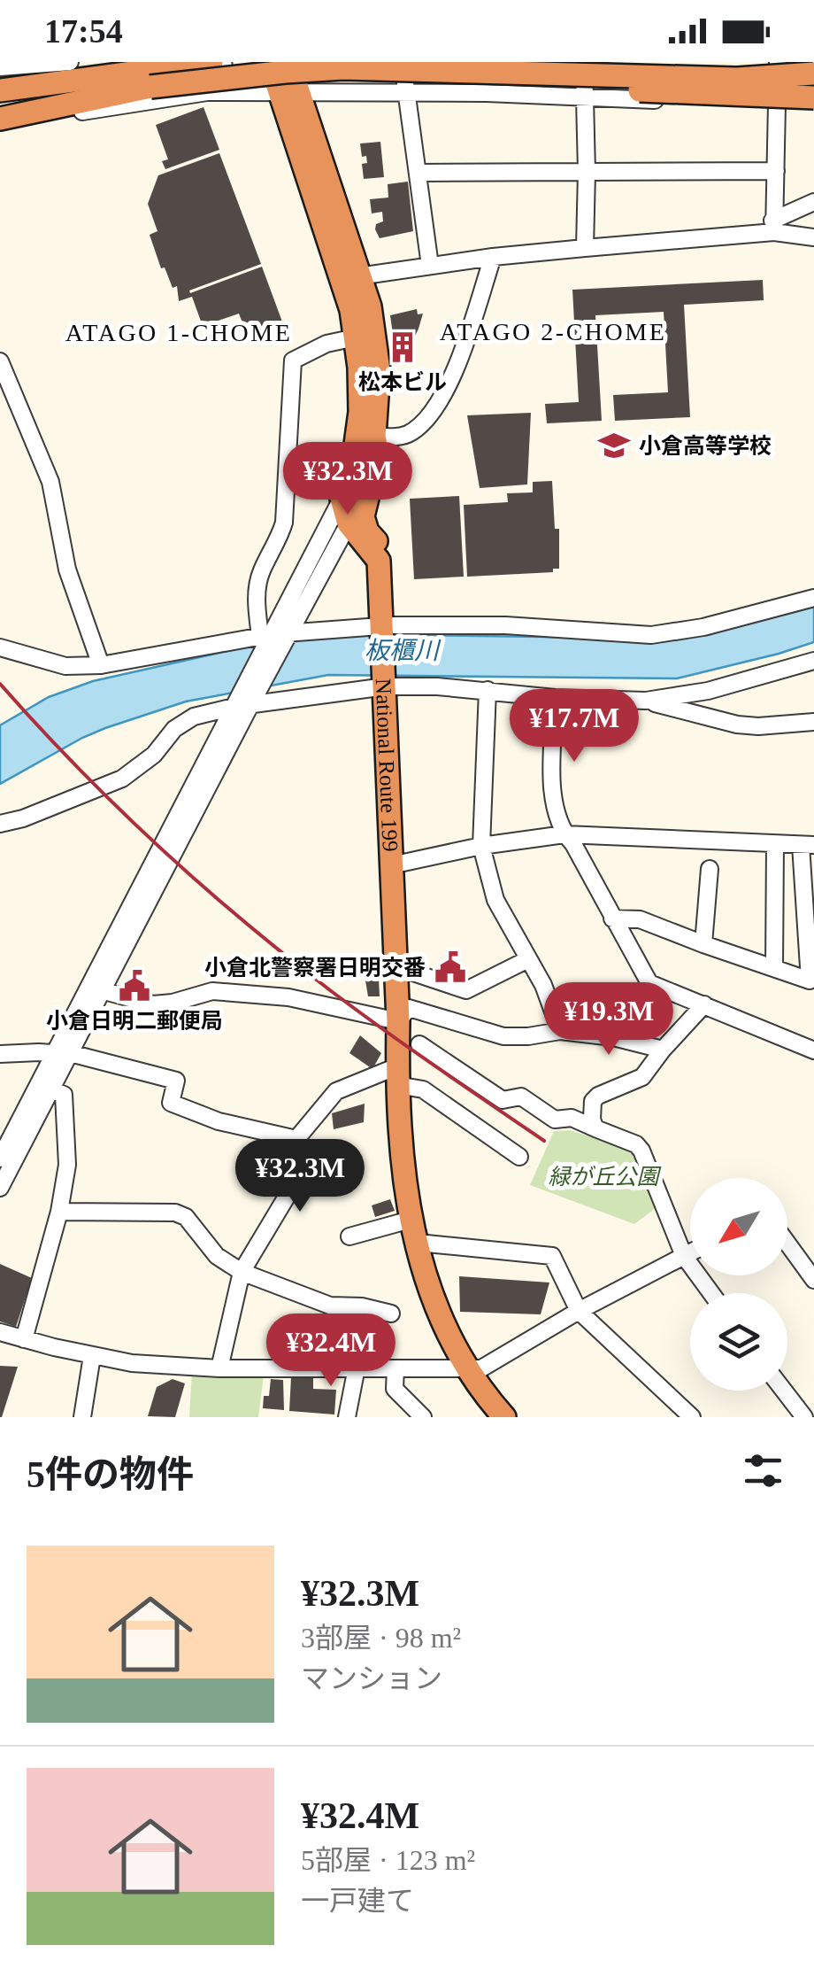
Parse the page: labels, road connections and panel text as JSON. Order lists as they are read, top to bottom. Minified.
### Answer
{"streets":{"highway":["National Route 199"]},"districts":["ATAGO 2-CHOME","ATAGO 1-CHOME"],"water":["板櫃川"],"parks":["緑が丘公園"],"places":{"building":["松本ビル"],"school or university":["小倉高等学校"],"public building":["小倉北警察署日明交番","小倉日明二郵便局"]},"north":"bottom left","page":{"status":"17:54","price":["¥32.3M","¥17.7M","¥19.3M","¥32.3M","¥32.4M"],"heading":"5件の物件","list":[{"name":"¥32.3M","note":"3部屋 · 98 m² · マンション"},{"name":"¥32.4M","note":"5部屋 · 123 m² · 一戸建て"}]}}
